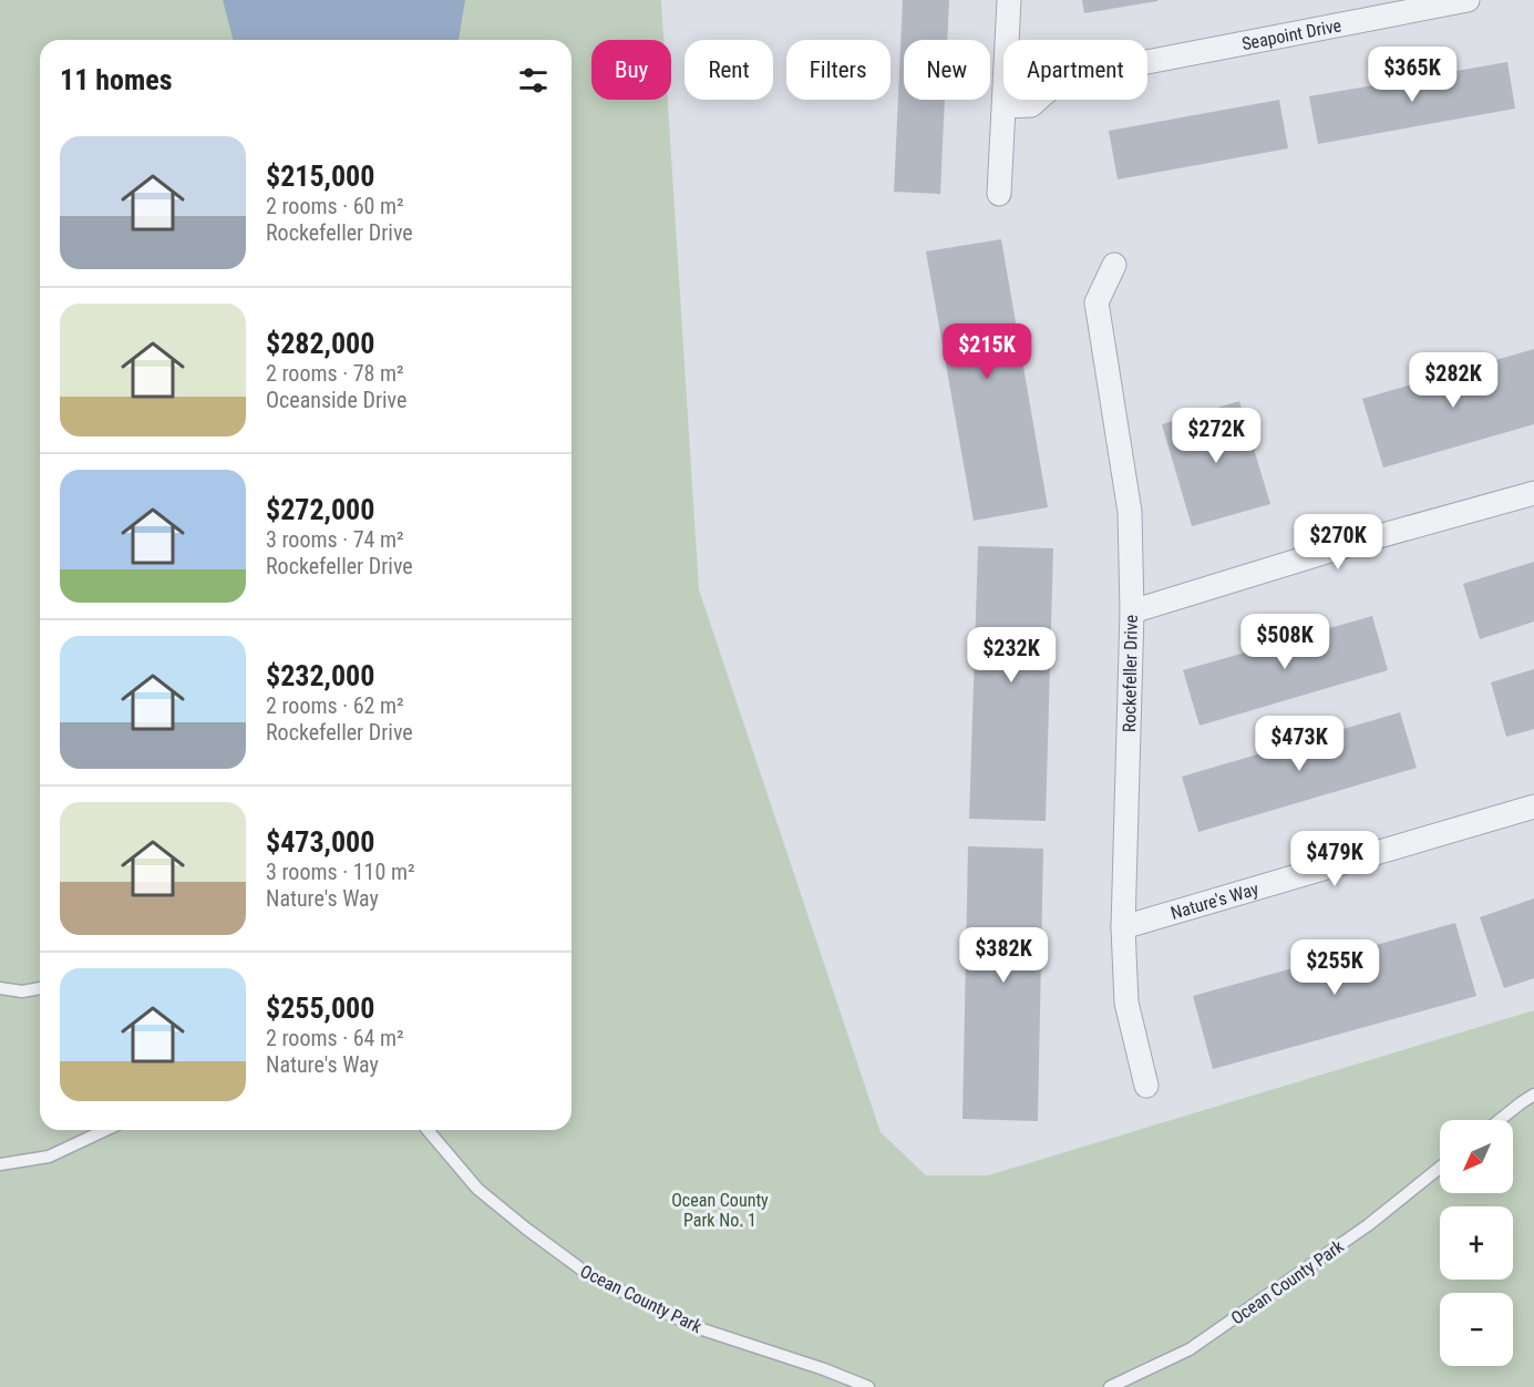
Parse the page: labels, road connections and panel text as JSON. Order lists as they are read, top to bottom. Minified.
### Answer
{"streets":{"street":["Seapoint Drive","Rockefeller Drive","Nature's Way"],"lane":["Ocean County Park"]},"crossings":[["Rockefeller Drive","Nature's Way"]],"parks":["Ocean County Park No. 1"],"north":"bottom left","page":{"chip":["Buy","Rent","Filters","New","Apartment"],"heading":"11 homes","price":["$365K","$215K","$282K","$272K","$270K","$508K","$232K","$473K","$479K","$382K","$255K"],"list":[{"name":"$215,000","note":"2 rooms · 60 m² · Rockefeller Drive"},{"name":"$282,000","note":"2 rooms · 78 m² · Oceanside Drive"},{"name":"$272,000","note":"3 rooms · 74 m² · Rockefeller Drive"},{"name":"$232,000","note":"2 rooms · 62 m² · Rockefeller Drive"},{"name":"$473,000","note":"3 rooms · 110 m² · Nature's Way"},{"name":"$255,000","note":"2 rooms · 64 m² · Nature's Way"}],"map_buttons":["+","−"]}}
